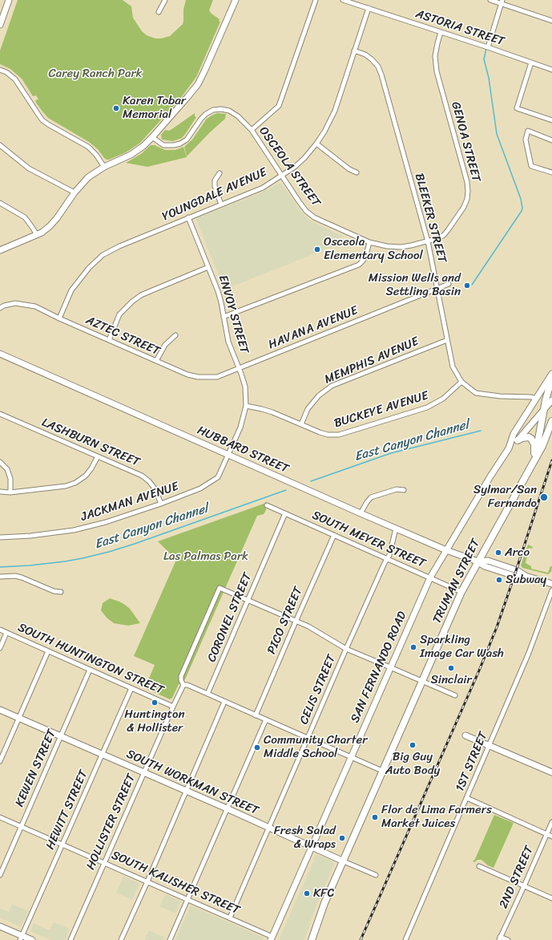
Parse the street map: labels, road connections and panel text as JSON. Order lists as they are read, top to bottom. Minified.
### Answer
{"streets":{"main road":["HUBBARD STREET","TRUMAN STREET","SAN FERNANDO ROAD","SOUTH WORKMAN STREET"],"street":["ASTORIA STREET","GENOA STREET","OSCEOLA STREET","YOUNGDALE AVENUE","BLEEKER STREET","ENVOY STREET","HAVANA AVENUE","AZTEC STREET","MEMPHIS AVENUE","BUCKEYE AVENUE","LASHBURN STREET","JACKMAN AVENUE","SOUTH MEYER STREET","CORONEL STREET","PICO STREET","SOUTH HUNTINGTON STREET","CELIS STREET","1ST STREET","KEWEN STREET","HEWITT STREET","HOLLISTER STREET","2ND STREET","SOUTH KALISHER STREET"]},"crossings":[["ASTORIA STREET","GENOA STREET"],["ASTORIA STREET","YOUNGDALE AVENUE"],["GENOA STREET","OSCEOLA STREET"],["GENOA STREET","BLEEKER STREET"],["OSCEOLA STREET","YOUNGDALE AVENUE"],["OSCEOLA STREET","BLEEKER STREET"],["YOUNGDALE AVENUE","BLEEKER STREET"],["YOUNGDALE AVENUE","ENVOY STREET"],["YOUNGDALE AVENUE","AZTEC STREET"],["BLEEKER STREET","HAVANA AVENUE"],["BLEEKER STREET","MEMPHIS AVENUE"],["BLEEKER STREET","BUCKEYE AVENUE"],["BLEEKER STREET","SAN FERNANDO ROAD"],["ENVOY STREET","HAVANA AVENUE"],["ENVOY STREET","AZTEC STREET"],["ENVOY STREET","BUCKEYE AVENUE"],["ENVOY STREET","HUBBARD STREET"],["ENVOY STREET","JACKMAN AVENUE"],["HAVANA AVENUE","AZTEC STREET"],["MEMPHIS AVENUE","BUCKEYE AVENUE"],["LASHBURN STREET","JACKMAN AVENUE"],["HUBBARD STREET","JACKMAN AVENUE"],["HUBBARD STREET","TRUMAN STREET"],["HUBBARD STREET","SAN FERNANDO ROAD"],["HUBBARD STREET","CELIS STREET"],["SOUTH MEYER STREET","TRUMAN STREET"],["SOUTH MEYER STREET","CORONEL STREET"],["SOUTH MEYER STREET","PICO STREET"],["SOUTH MEYER STREET","SAN FERNANDO ROAD"],["SOUTH MEYER STREET","CELIS STREET"],["TRUMAN STREET","SOUTH HUNTINGTON STREET"],["TRUMAN STREET","SAN FERNANDO ROAD"],["TRUMAN STREET","SOUTH WORKMAN STREET"],["CORONEL STREET","SOUTH HUNTINGTON STREET"],["CORONEL STREET","HOLLISTER STREET"],["PICO STREET","SOUTH HUNTINGTON STREET"],["SOUTH HUNTINGTON STREET","SAN FERNANDO ROAD"],["SOUTH HUNTINGTON STREET","CELIS STREET"],["SOUTH HUNTINGTON STREET","KEWEN STREET"],["SOUTH HUNTINGTON STREET","HEWITT STREET"],["SOUTH HUNTINGTON STREET","HOLLISTER STREET"],["SAN FERNANDO ROAD","SOUTH WORKMAN STREET"],["SAN FERNANDO ROAD","SOUTH KALISHER STREET"],["CELIS STREET","SOUTH WORKMAN STREET"],["CELIS STREET","SOUTH KALISHER STREET"],["KEWEN STREET","SOUTH WORKMAN STREET"],["KEWEN STREET","SOUTH KALISHER STREET"],["SOUTH WORKMAN STREET","HEWITT STREET"],["SOUTH WORKMAN STREET","HOLLISTER STREET"],["HEWITT STREET","SOUTH KALISHER STREET"],["HOLLISTER STREET","SOUTH KALISHER STREET"]],"water":["East Canyon Channel"],"parks":["Carey Ranch Park","Las Palmas Park"],"places":["Karen Tobar Memorial","Osceola Elementary School","Mission Wells and Settling Basin","Sylmar/San Fernando","Arco","Subway","Sparkling Image Car Wash","Sinclair","Huntington & Hollister","Big Guy Auto Body","Community Charter Middle School","Flor de Lima Farmers Market Juices","Fresh Salad & Wraps","KFC"]}
